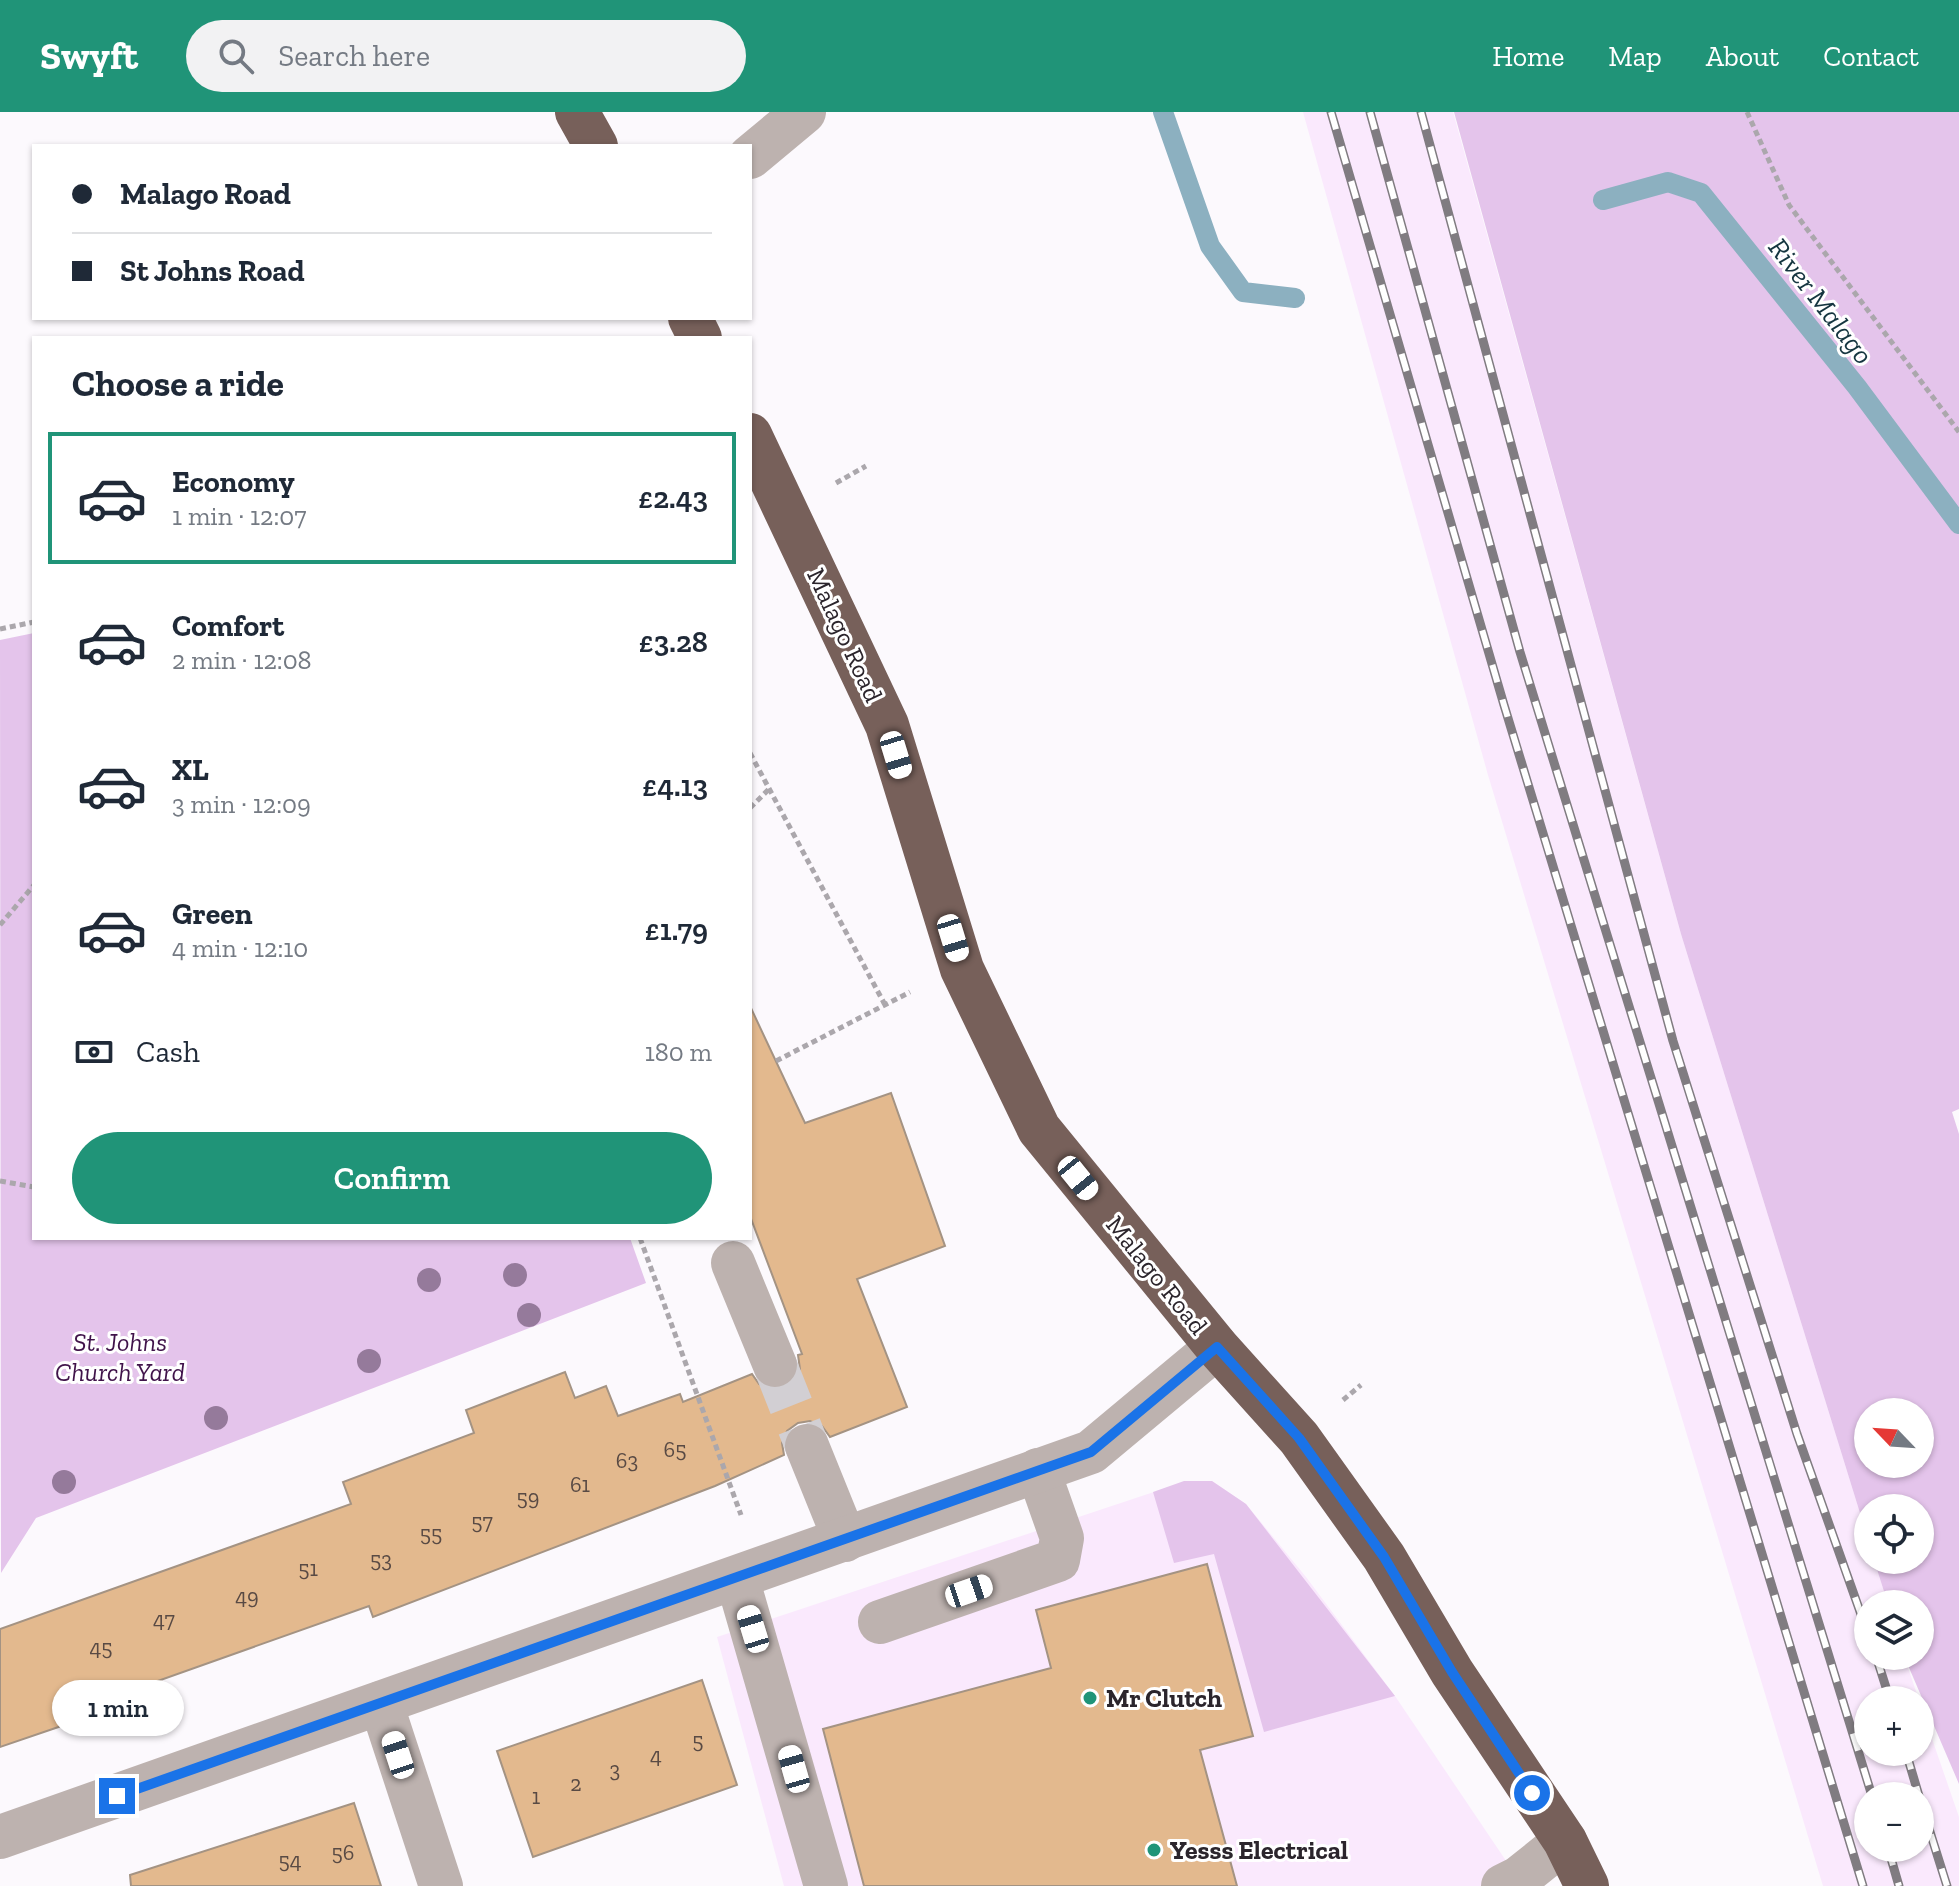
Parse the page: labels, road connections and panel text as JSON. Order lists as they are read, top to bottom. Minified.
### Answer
{"streets":{"highway":["Malago Road"]},"water":["River Malago"],"parks":["St. Johns Church Yard"],"places":["Mr Clutch","Yesss Electrical"],"house_numbers":["65","63","61","59","57","55","53","51","49","47","45","5","4","3","2","1","56","54"],"north":"top left","page":{"header":"Swyft","search":"Search here","nav":["Home","Map","About","Contact"],"banner":["Malago Road","St Johns Road"],"heading":"Choose a ride","list":[{"name":"Economy","note":"1 min · 12:07","value":"£2.43"},{"name":"Comfort","note":"2 min · 12:08","value":"£3.28"},{"name":"XL","note":"3 min · 12:09","value":"£4.13"},{"name":"Green","note":"4 min · 12:10","value":"£1.79"}],"pay":["Cash","180 m"],"buttons":"Confirm","map_buttons":["+","−"],"bubble":"1 min"}}
